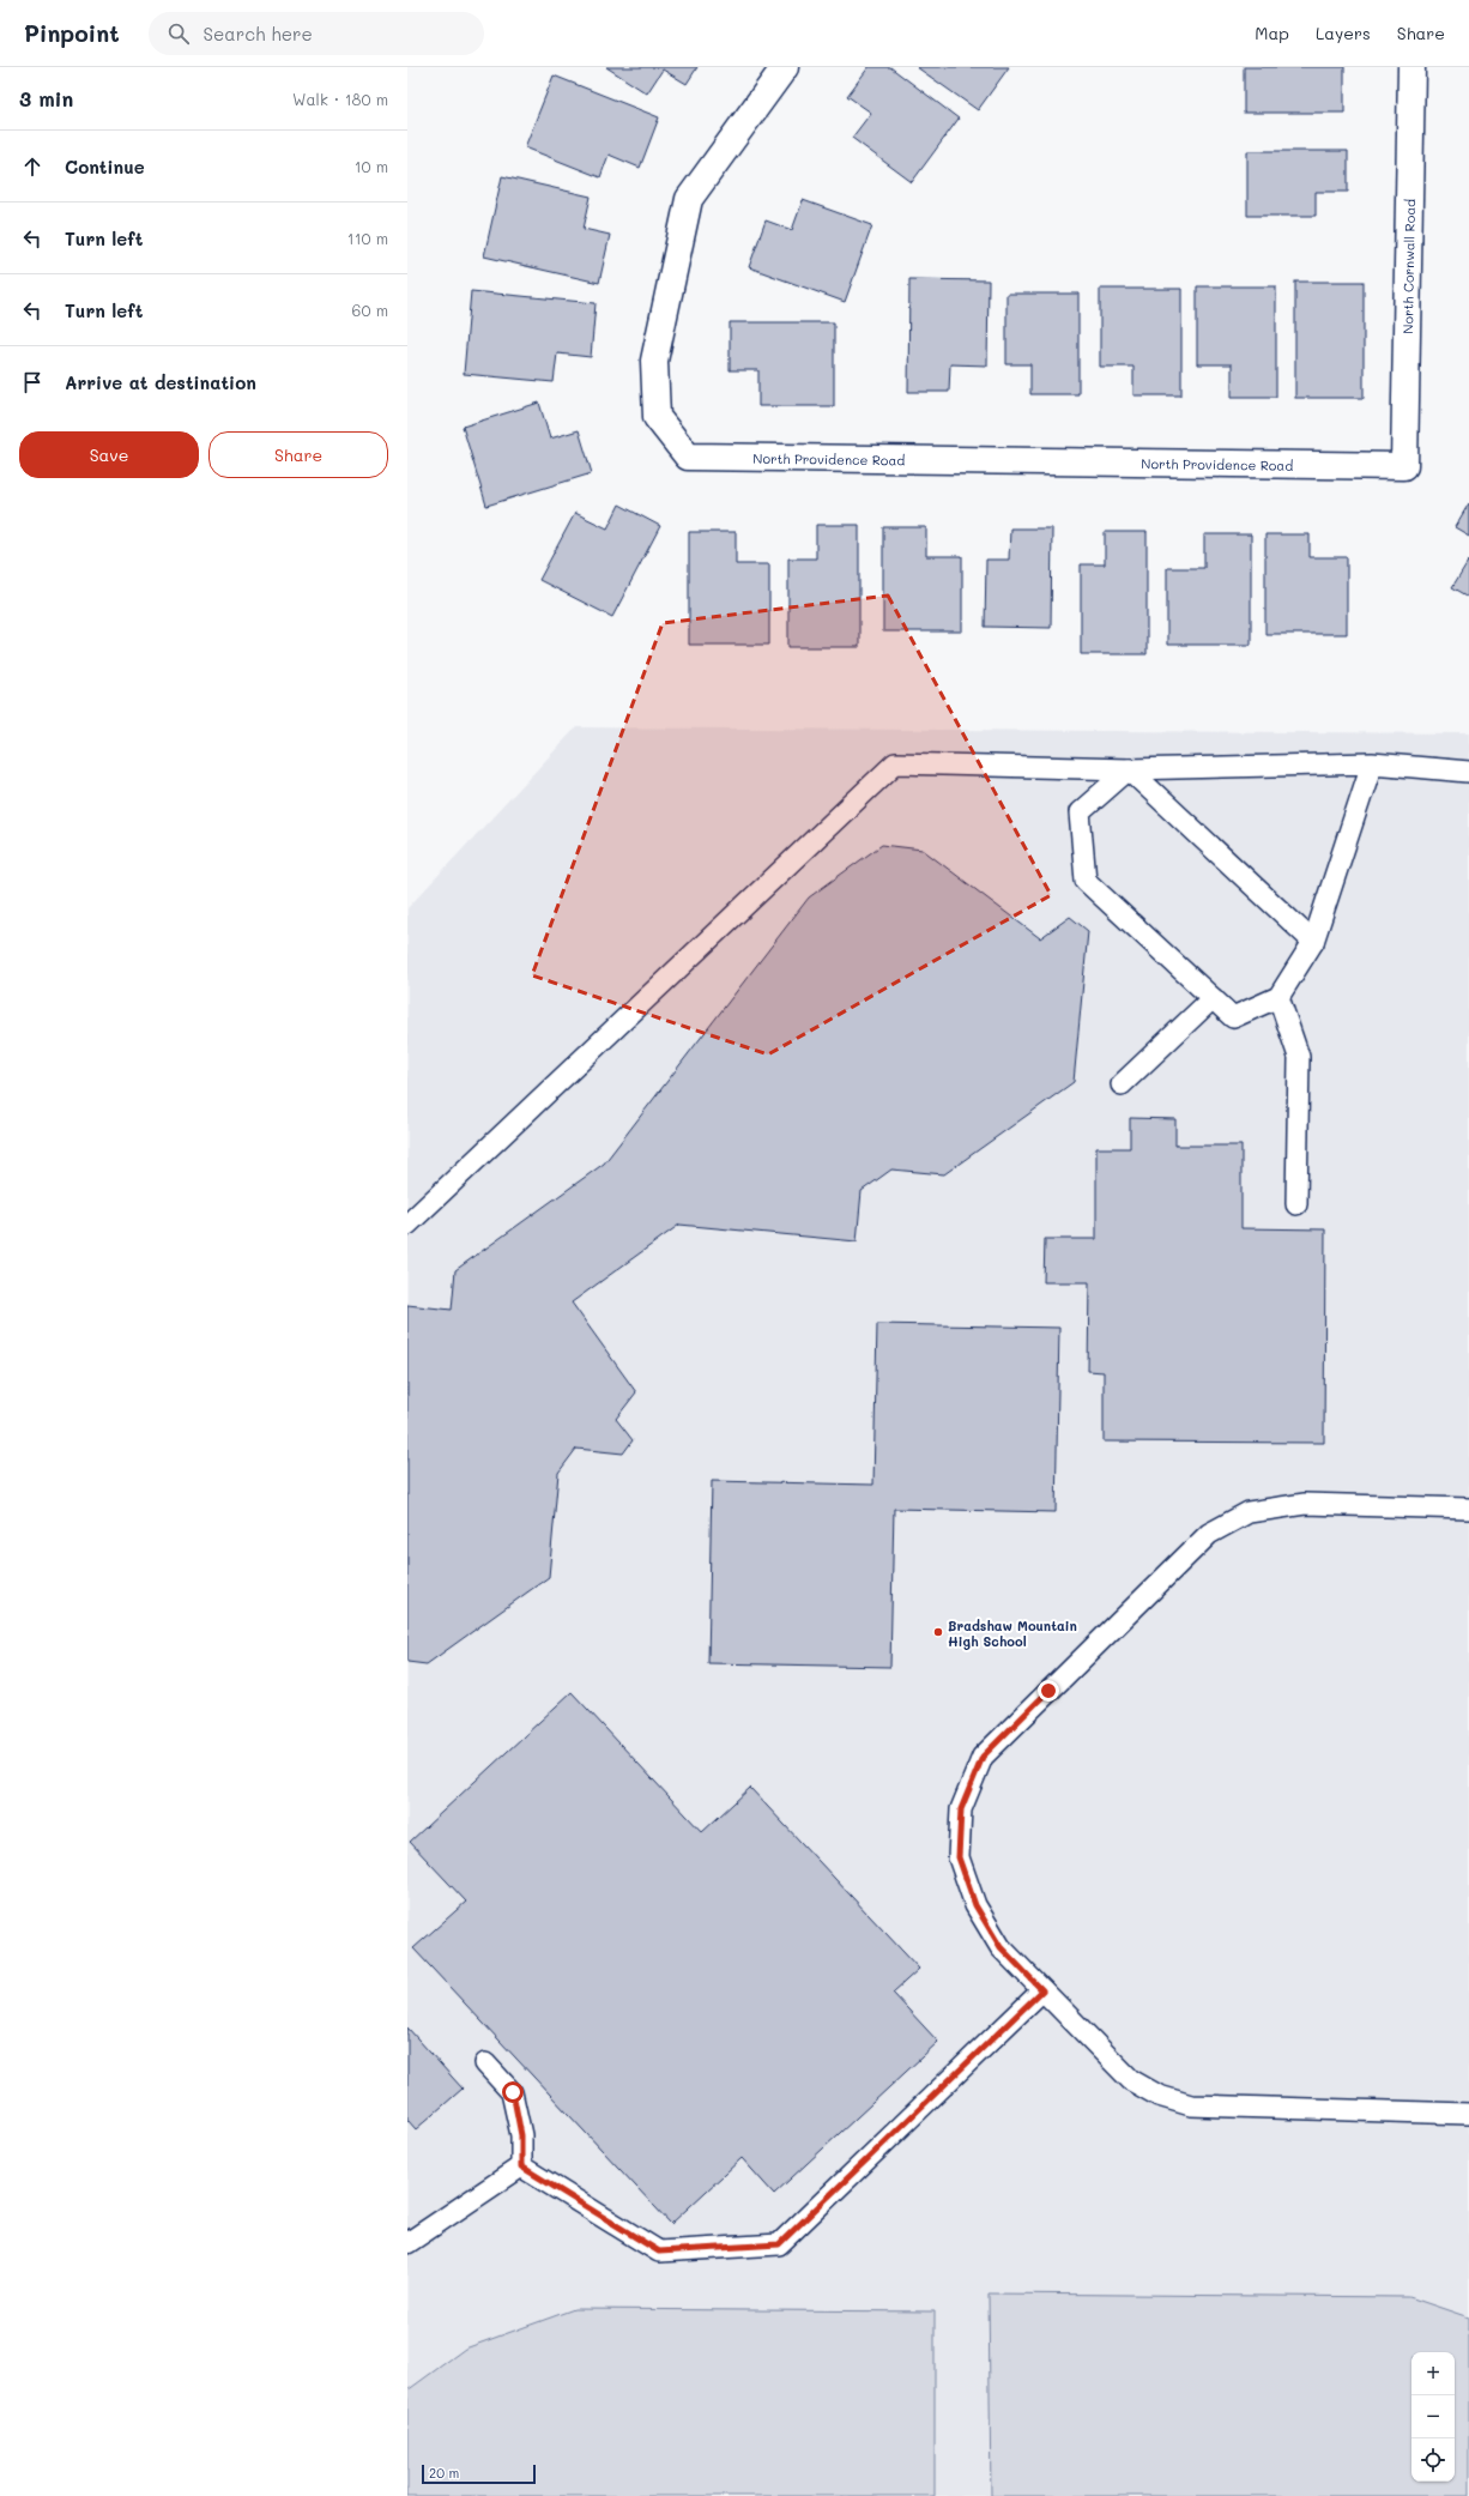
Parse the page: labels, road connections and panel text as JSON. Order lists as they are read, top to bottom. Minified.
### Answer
{"streets":{"street":["North Cornwall Road","North Providence Road"]},"crossings":[["North Cornwall Road","North Providence Road"]],"places":["Bradshaw Mountain High School"],"scale_bar":"20 m","page":{"header":"Pinpoint","search":"Search here","nav":["Map","Layers","Share"],"heading":["3 min","Walk · 180 m"],"list":[["Continue","10 m"],["Turn left","110 m"],["Turn left","60 m"],"Arrive at destination"],"buttons":["Save","Share"],"map_buttons":["+","−"],"scale":"20 m"}}
